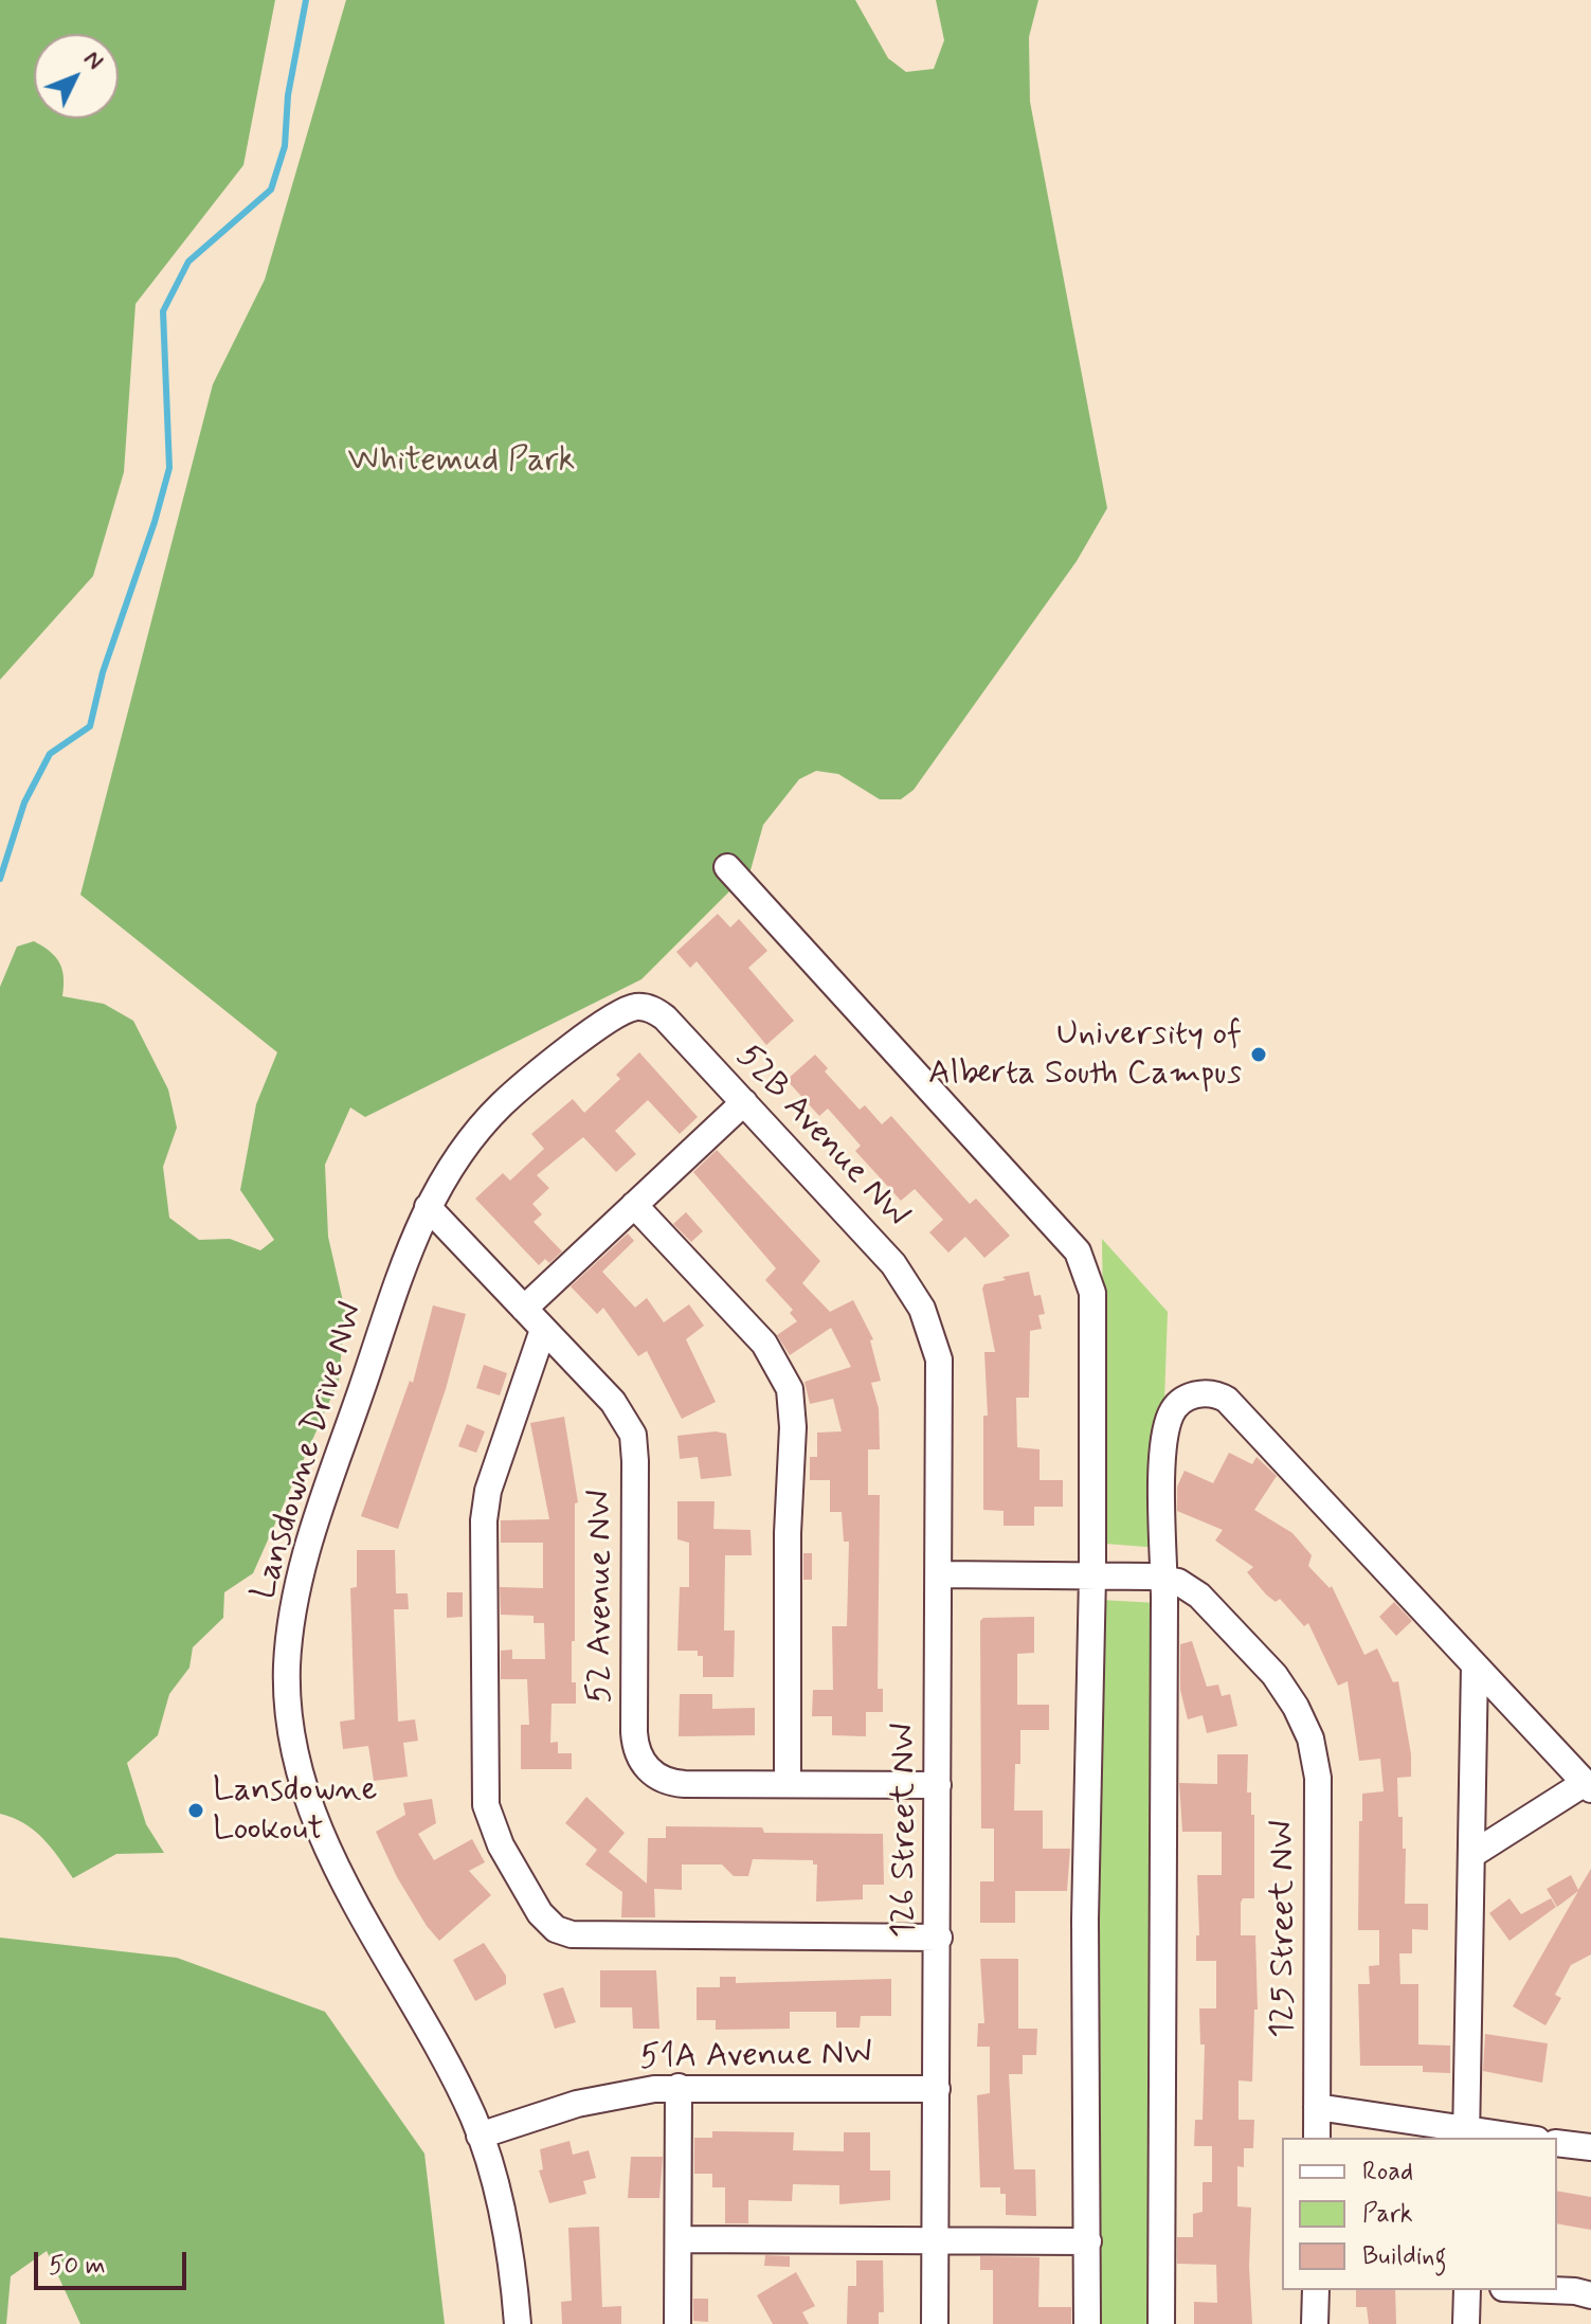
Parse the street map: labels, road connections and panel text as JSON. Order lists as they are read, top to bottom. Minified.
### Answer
{"streets":{"street":["52B Avenue NW","Lansdowne Drive NW","52 Avenue NW","126 Street NW","125 Street NW","51A Avenue NW"]},"crossings":[["52B Avenue NW","Lansdowne Drive NW"],["52B Avenue NW","126 Street NW"],["Lansdowne Drive NW","52 Avenue NW"],["Lansdowne Drive NW","51A Avenue NW"],["52 Avenue NW","126 Street NW"],["126 Street NW","51A Avenue NW"]],"parks":["Whitemud Park"],"places":["University of Alberta South Campus","Lansdowne Lookout"],"legend":["Road","Park","Building"],"scale_bar":"50 m","north":"top right"}
